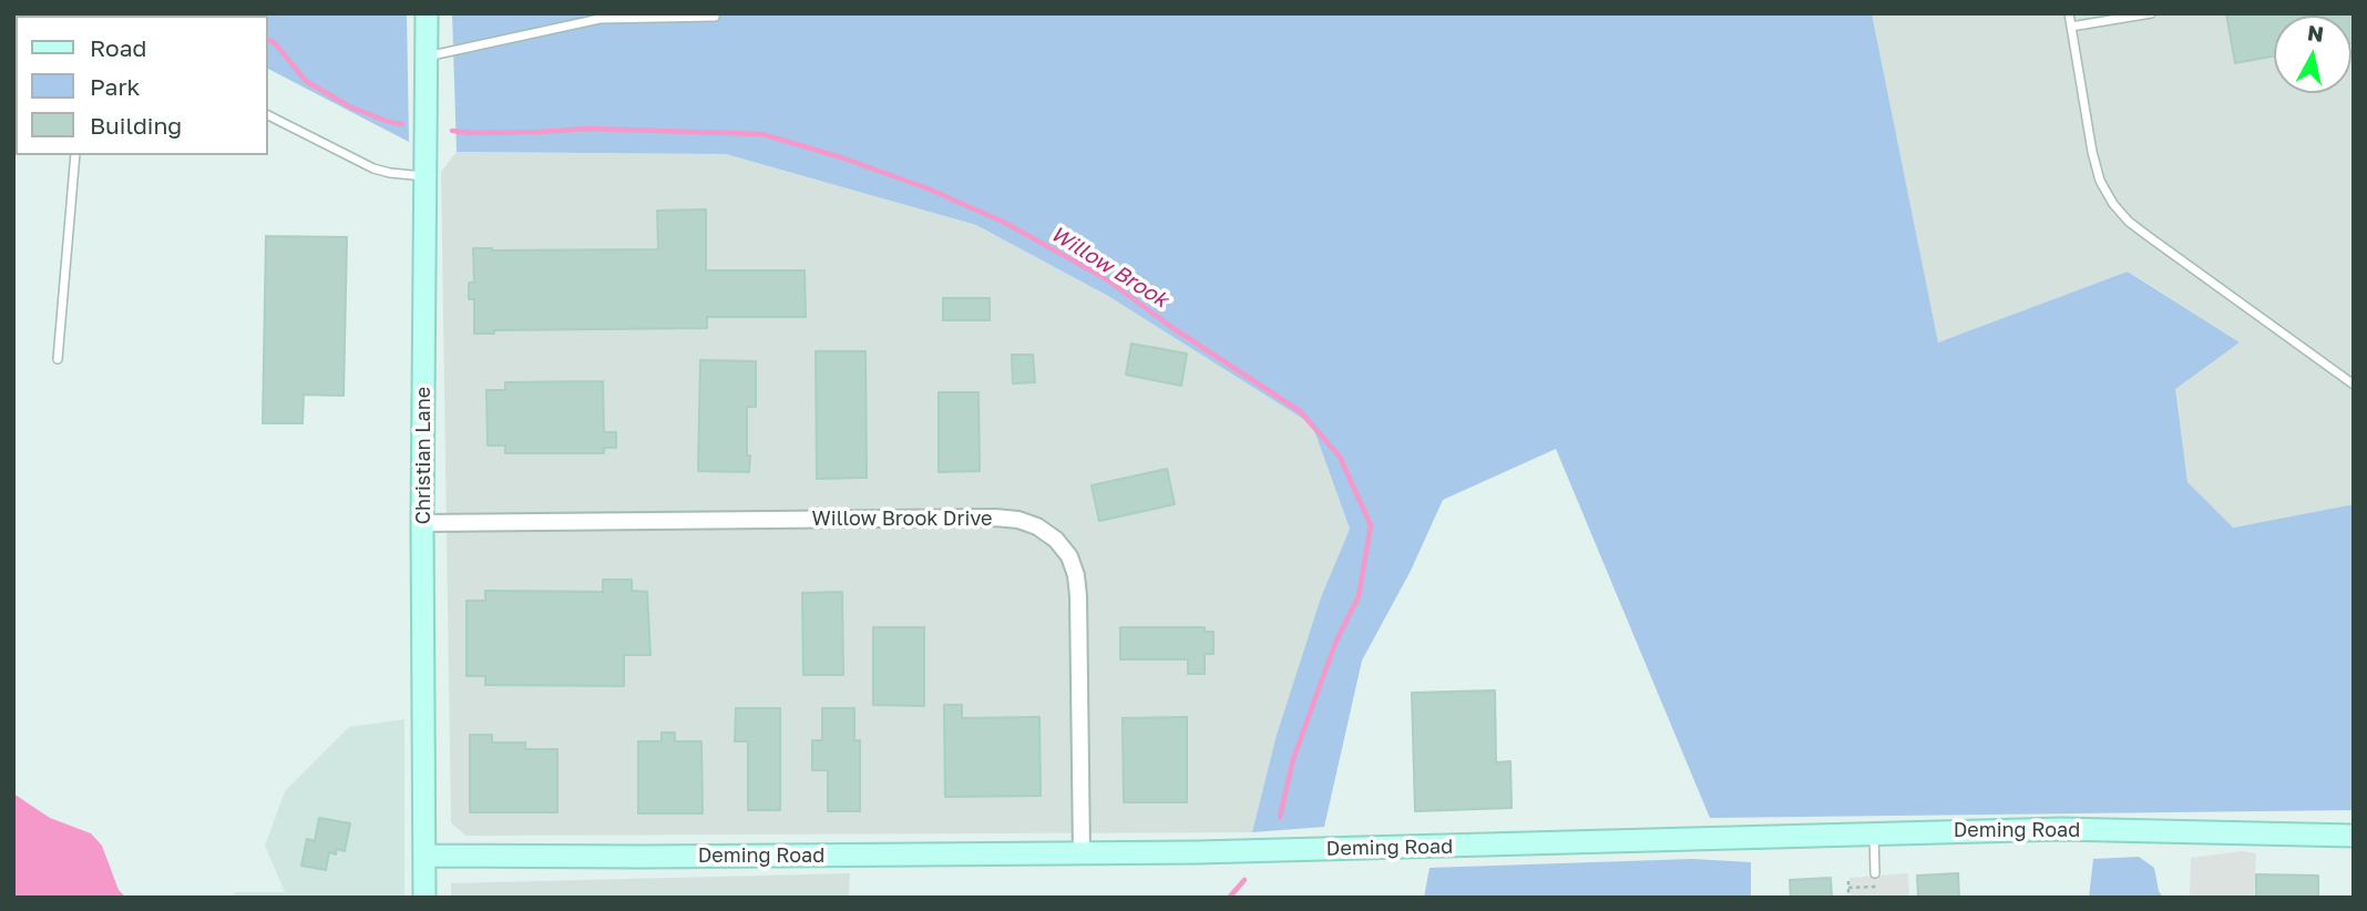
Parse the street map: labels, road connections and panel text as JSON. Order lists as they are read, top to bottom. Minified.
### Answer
{"streets":{"street":["Christian Lane","Willow Brook Drive","Deming Road"]},"crossings":[["Christian Lane","Willow Brook Drive"],["Christian Lane","Deming Road"],["Willow Brook Drive","Deming Road"]],"water":["Willow Brook"],"legend":["Road","Park","Building"],"north":"top"}
